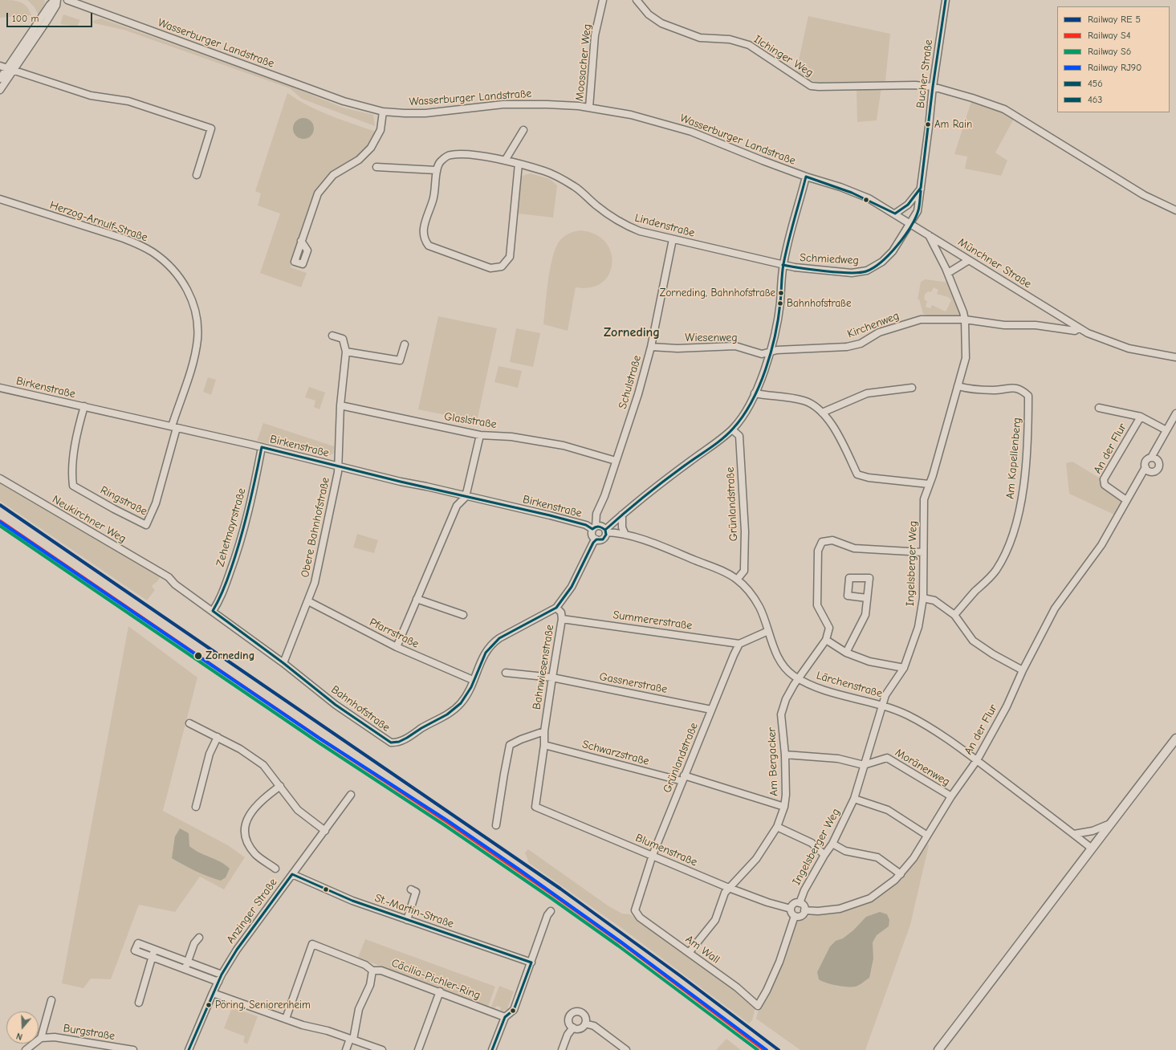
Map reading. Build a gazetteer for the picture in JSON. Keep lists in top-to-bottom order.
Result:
{
  "streets": {
    "street": [
      "Wasserburger Landstraße",
      "Ilchinger Weg",
      "Moosacher Weg",
      "Bucher Straße",
      "Herzog-Arnulf-Straße",
      "Lindenstraße",
      "Schmiedweg",
      "Münchner Straße",
      "Kirchenweg",
      "Wiesenweg",
      "Schulstraße",
      "Birkenstraße",
      "Glaslstraße",
      "An der Flur",
      "Am Kapellenberg",
      "Ringstraße",
      "Grünlandstraße",
      "Neukirchner Weg",
      "Zehetmayrstraße",
      "Obere Bahnhofstraße",
      "Ingelsberger Weg",
      "Summererstraße",
      "Pfarrstraße",
      "Bahnwiesenstraße",
      "Gassnerstraße",
      "Lärchenstraße",
      "Bahnhofstraße",
      "Schwarzstraße",
      "Am Bergacker",
      "Moränenweg",
      "Blumenstraße",
      "Anzinger Straße",
      "St.-Martin-Straße",
      "Am Wall",
      "Cäcilia-Pichler-Ring",
      "Burgstraße"
    ]
  },
  "crossings": [
    ["Wasserburger Landstraße", "Moosacher Weg"],
    ["Wasserburger Landstraße", "Münchner Straße"],
    ["Ilchinger Weg", "Bucher Straße"],
    ["Bucher Straße", "Schmiedweg"],
    ["Bucher Straße", "Münchner Straße"],
    ["Herzog-Arnulf-Straße", "Birkenstraße"],
    ["Herzog-Arnulf-Straße", "Ringstraße"],
    ["Lindenstraße", "Schmiedweg"],
    ["Lindenstraße", "Schulstraße"],
    ["Schmiedweg", "Münchner Straße"],
    ["Münchner Straße", "Kirchenweg"],
    ["Münchner Straße", "Ingelsberger Weg"],
    ["Kirchenweg", "Wiesenweg"],
    ["Kirchenweg", "Ingelsberger Weg"],
    ["Wiesenweg", "Schulstraße"],
    ["Schulstraße", "Birkenstraße"],
    ["Schulstraße", "Glaslstraße"],
    ["Schulstraße", "Lärchenstraße"],
    ["Schulstraße", "Bahnhofstraße"],
    ["Birkenstraße", "Ringstraße"],
    ["Birkenstraße", "Zehetmayrstraße"],
    ["Birkenstraße", "Obere Bahnhofstraße"],
    ["Birkenstraße", "Lärchenstraße"],
    ["Birkenstraße", "Bahnhofstraße"],
    ["Glaslstraße", "Obere Bahnhofstraße"],
    ["An der Flur", "Ingelsberger Weg"],
    ["An der Flur", "Lärchenstraße"],
    ["An der Flur", "Moränenweg"],
    ["An der Flur", "Blumenstraße"],
    ["An der Flur", "Am Wall"],
    ["Am Kapellenberg", "Ingelsberger Weg"],
    ["Grünlandstraße", "Summererstraße"],
    ["Grünlandstraße", "Gassnerstraße"],
    ["Grünlandstraße", "Lärchenstraße"],
    ["Grünlandstraße", "Schwarzstraße"],
    ["Grünlandstraße", "Blumenstraße"],
    ["Grünlandstraße", "Am Wall"],
    ["Neukirchner Weg", "Bahnhofstraße"],
    ["Zehetmayrstraße", "Bahnhofstraße"],
    ["Obere Bahnhofstraße", "Pfarrstraße"],
    ["Obere Bahnhofstraße", "Bahnhofstraße"],
    ["Ingelsberger Weg", "Lärchenstraße"],
    ["Ingelsberger Weg", "Moränenweg"],
    ["Ingelsberger Weg", "Blumenstraße"],
    ["Ingelsberger Weg", "Am Wall"],
    ["Summererstraße", "Bahnwiesenstraße"],
    ["Pfarrstraße", "Bahnhofstraße"],
    ["Bahnwiesenstraße", "Gassnerstraße"],
    ["Bahnwiesenstraße", "Bahnhofstraße"],
    ["Bahnwiesenstraße", "Schwarzstraße"],
    ["Bahnwiesenstraße", "Blumenstraße"],
    ["Lärchenstraße", "Bahnhofstraße"],
    ["Lärchenstraße", "Am Bergacker"],
    ["Schwarzstraße", "Am Bergacker"],
    ["Am Bergacker", "Blumenstraße"],
    ["Am Bergacker", "Am Wall"],
    ["Blumenstraße", "Am Wall"],
    ["Anzinger Straße", "St.-Martin-Straße"]
  ],
  "districts": ["Zorneding"],
  "places": [
    "Am Rain",
    "Zorneding, Bahnhofstraße",
    "Bahnhofstraße",
    "Zorneding",
    "Pöring, Seniorenheim"
  ],
  "lines": [
    "transit line 456",
    "rail line S4",
    "rail line RJ90",
    "rail line S6",
    "transit line 463"
  ],
  "legend": [
    "Railway RE 5",
    "Railway S4",
    "Railway S6",
    "Railway RJ90",
    "456",
    "463"
  ],
  "scale_bar": "100 m",
  "north": "bottom"
}
